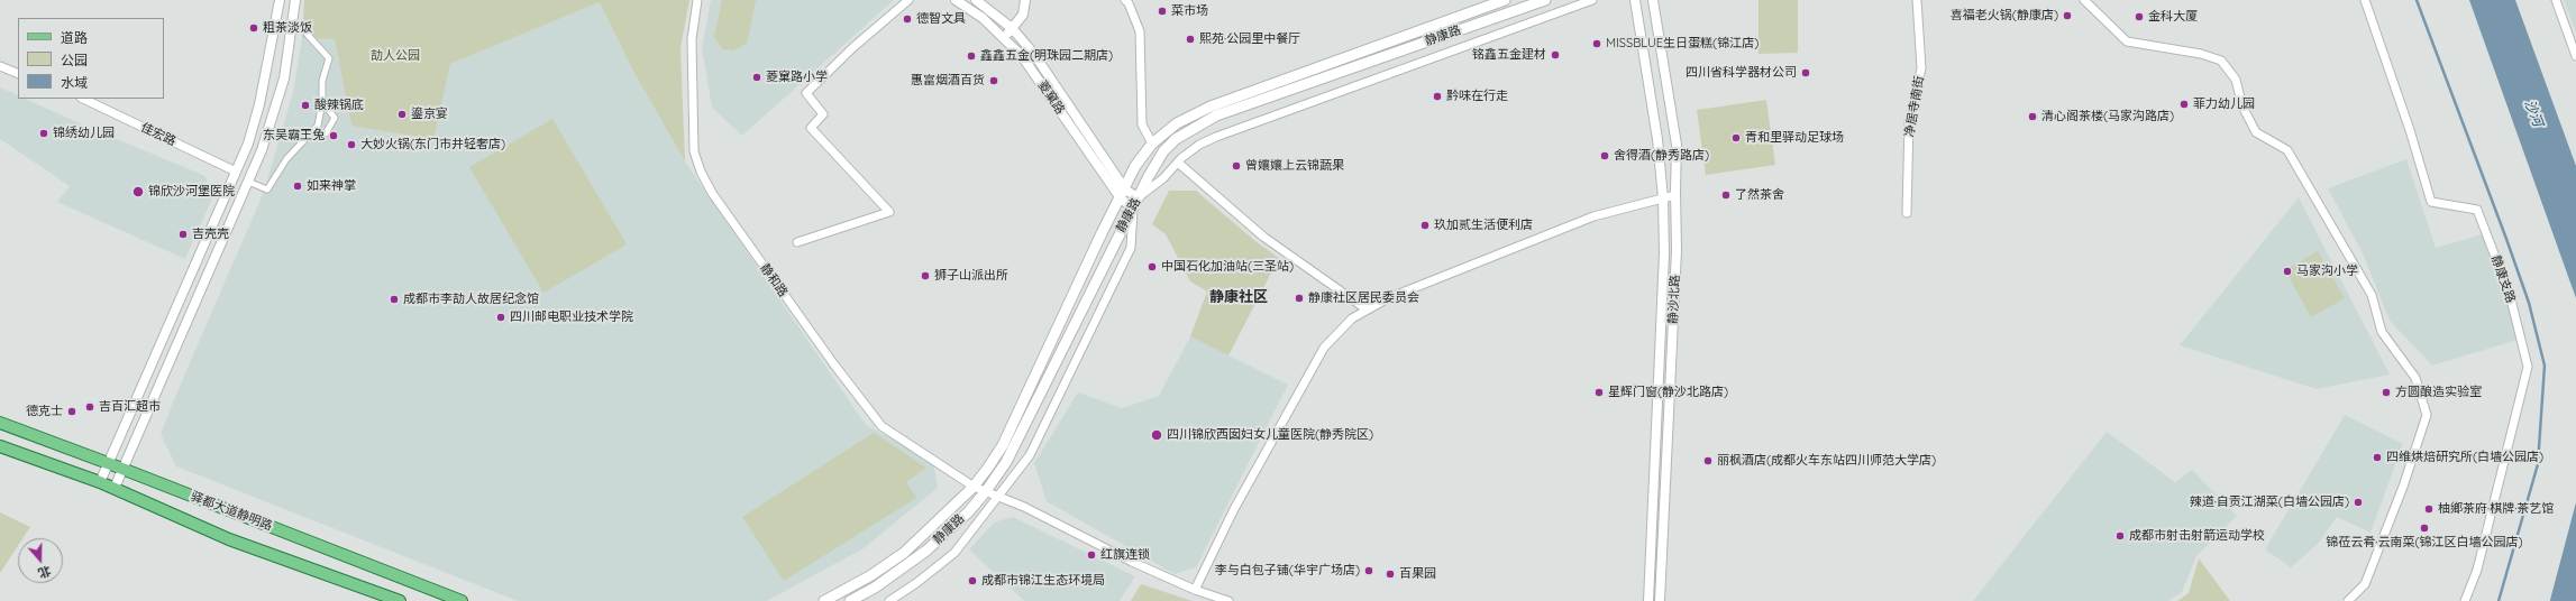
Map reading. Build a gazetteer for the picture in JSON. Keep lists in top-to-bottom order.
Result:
{
  "streets": {
    "main road": ["静康路", "驿都大道静明路"],
    "street": [
      "菱窠路",
      "净居寺南街",
      "佳宏路",
      "静康支路",
      "静和路",
      "静沙北路"
    ]
  },
  "crossings": [
    ["静康路", "菱窠路"],
    ["静康路", "静和路"]
  ],
  "districts": ["静康社区"],
  "water": ["沙河"],
  "parks": ["劼人公园"],
  "places": [
    "菜市场",
    "喜福老火锅(静康店)",
    "金科大厦",
    "德智文具",
    "粗茶淡饭",
    "熙苑·公园里中餐厅",
    "MISSBLUE生日蛋糕(锦江店)",
    "铭鑫五金建材",
    "鑫鑫五金(明珠园二期店)",
    "四川省科学器材公司",
    "菱窠路小学",
    "惠富烟酒百货",
    "黔味在行走",
    "菲力幼儿园",
    "酸辣锅底",
    "鎏京宴",
    "清心阁茶楼(马家沟路店)",
    "锦绣幼儿园",
    "东吴霸王兔",
    "青和里驿动足球场",
    "大妙火锅(东门市井轻奢店)",
    "舍得酒(静秀路店)",
    "曾孃孃上云锦蔬果",
    "如来神掌",
    "锦欣沙河堡医院",
    "了然茶舍",
    "玖加贰生活便利店",
    "吉壳壳",
    "中国石化加油站(三圣站)",
    "马家沟小学",
    "狮子山派出所",
    "静康社区居民委员会",
    "成都市李劼人故居纪念馆",
    "四川邮电职业技术学院",
    "星辉门窗(静沙北路店)",
    "方圆酿造实验室",
    "吉百汇超市",
    "德克士",
    "四川锦欣西囡妇女儿童医院(静秀院区)",
    "四维烘焙研究所(白墙公园店)",
    "丽枫酒店(成都火车东站四川师范大学店)",
    "辣道·自贡江湖菜(白墙公园店)",
    "柚鄉茶府·棋牌·茶艺馆",
    "锦莅云肴·云南菜(锦江区白墙公园店)",
    "成都市射击射箭运动学校",
    "红旗连锁",
    "李与白包子铺(华宇广场店)",
    "百果园",
    "成都市锦江生态环境局"
  ],
  "legend": ["道路", "公园", "水域"],
  "north": "bottom"
}
